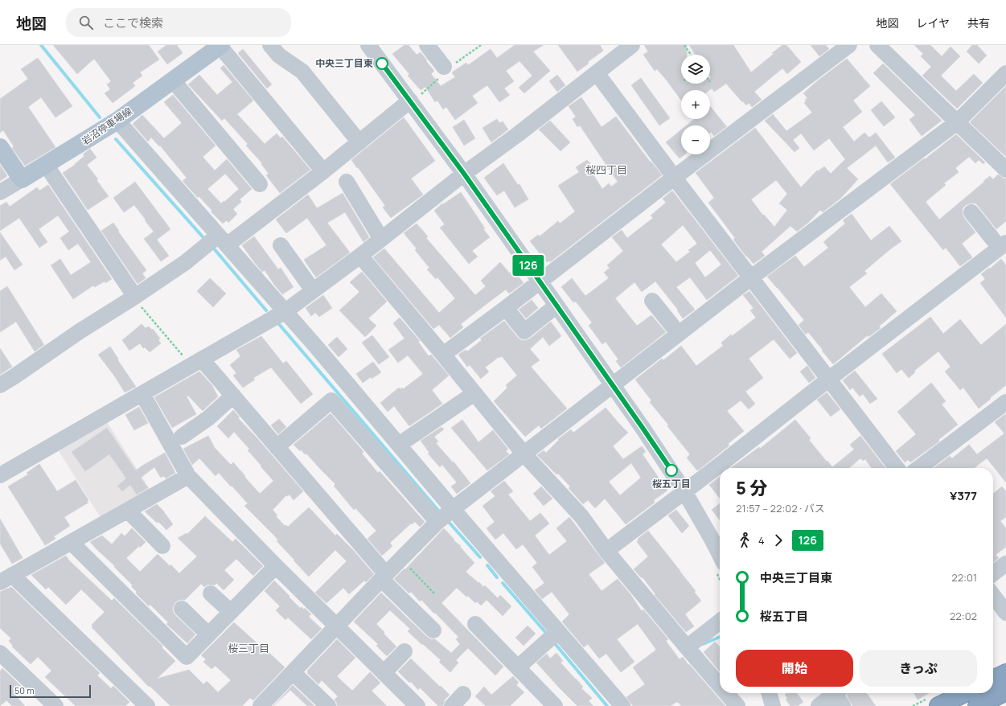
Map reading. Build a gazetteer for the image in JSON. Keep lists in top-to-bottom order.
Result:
{
  "streets": {
    "main road": ["岩沼停車場線"]
  },
  "districts": ["桜四丁目", "桜三丁目"],
  "places": ["中央三丁目東", "桜五丁目"],
  "lines": ["bus line 126"],
  "scale_bar": "50 m",
  "page": {
    "header": "地図",
    "search": "ここで検索",
    "nav": ["地図", "レイヤ", "共有"],
    "on_map": "126",
    "map_buttons": ["+", "−"],
    "heading": ["5 分", "21:57 – 22:02 · バス", "¥377"],
    "legs": ["4", "126"],
    "list": [
      {
        "name": "中央三丁目東",
        "value": "22:01"
      },
      {
        "name": "桜五丁目",
        "value": "22:02"
      }
    ],
    "buttons": ["開始", "きっぷ"],
    "scale": "50 m"
  }
}
